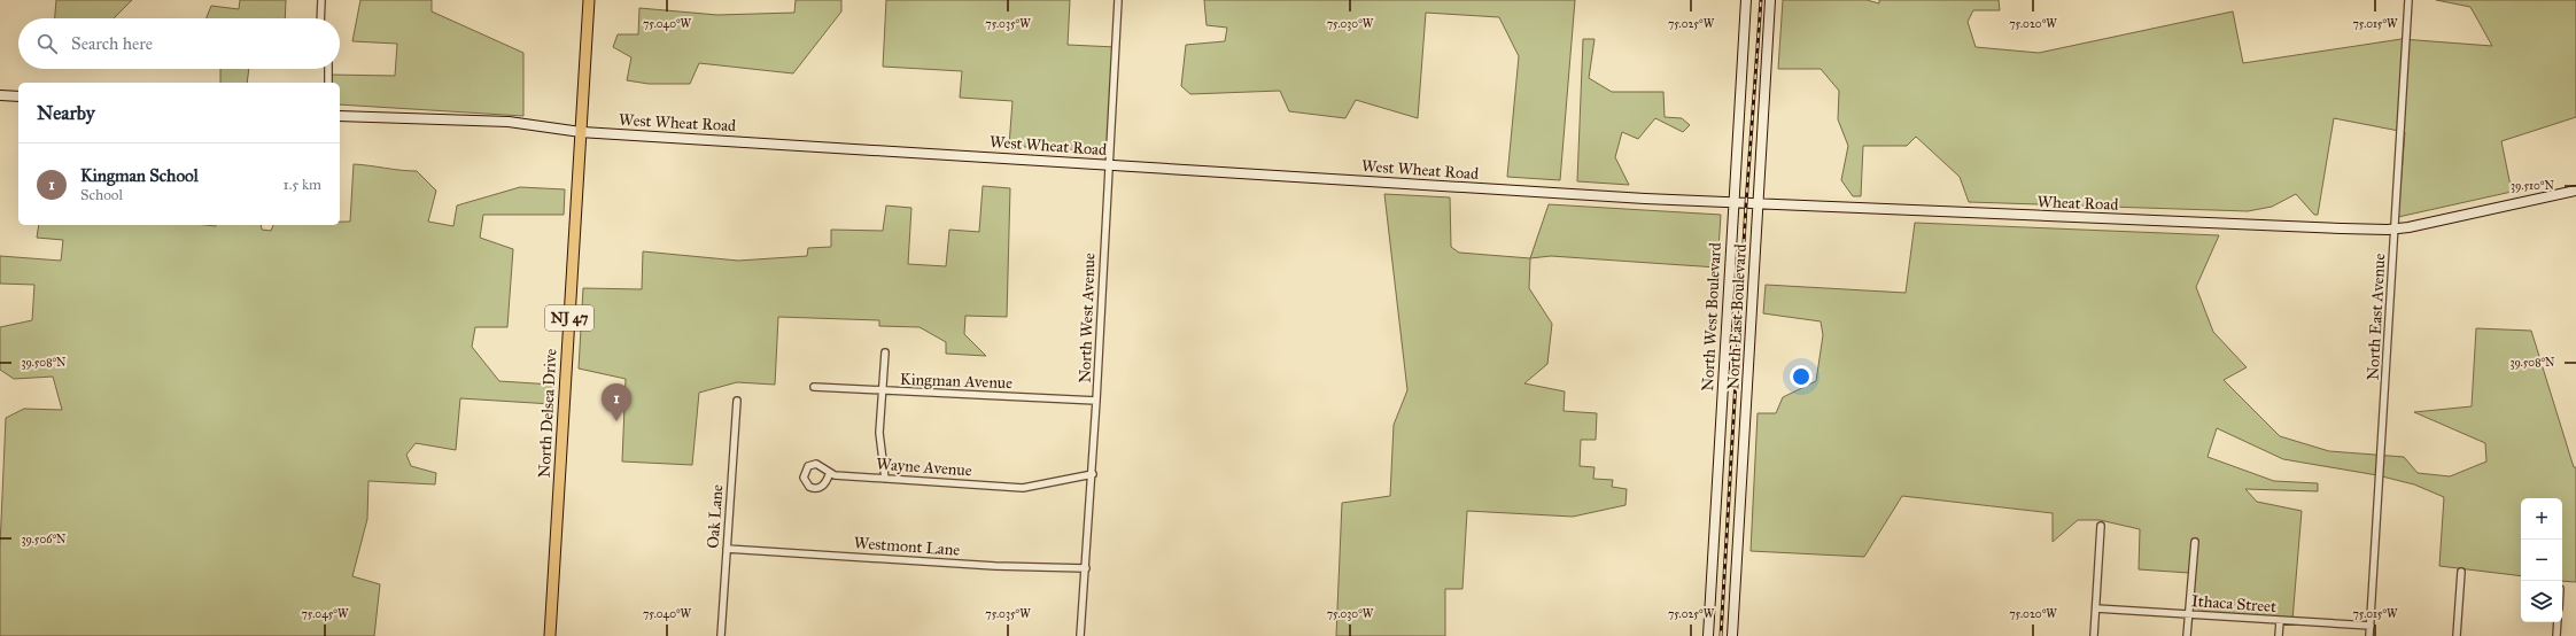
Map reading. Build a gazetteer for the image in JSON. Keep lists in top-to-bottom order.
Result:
{
  "streets": {
    "main road": ["NJ 47", "North Delsea Drive"],
    "street": [
      "West Wheat Road",
      "Wheat Road",
      "North West Boulevard",
      "North East Boulevard",
      "North East Avenue",
      "North West Avenue",
      "Kingman Avenue",
      "Wayne Avenue",
      "Oak Lane",
      "Westmont Lane",
      "Ithaca Street"
    ]
  },
  "crossings": [
    ["West Wheat Road", "Wheat Road"],
    ["West Wheat Road", "North West Boulevard"],
    ["West Wheat Road", "North East Boulevard"],
    ["West Wheat Road", "North West Avenue"],
    ["West Wheat Road", "North Delsea Drive"],
    ["Wheat Road", "North East Boulevard"],
    ["Wheat Road", "North East Avenue"],
    ["North East Avenue", "Ithaca Street"],
    ["North West Avenue", "Kingman Avenue"],
    ["North West Avenue", "Wayne Avenue"],
    ["North West Avenue", "Westmont Lane"],
    ["Oak Lane", "Westmont Lane"]
  ],
  "page": {
    "search": "Search here",
    "heading": "Nearby",
    "list": [
      {
        "mark": "1",
        "name": "Kingman School",
        "note": "School",
        "value": "1.5 km"
      }
    ],
    "pins": "1",
    "map_buttons": ["+", "−"]
  },
  "coordinates": [
    "75.040°W",
    "75.035°W",
    "75.030°W",
    "75.025°W",
    "75.020°W",
    "75.015°W",
    "39.510°N",
    "39.508°N",
    "39.506°N",
    "75.045°W"
  ]
}
